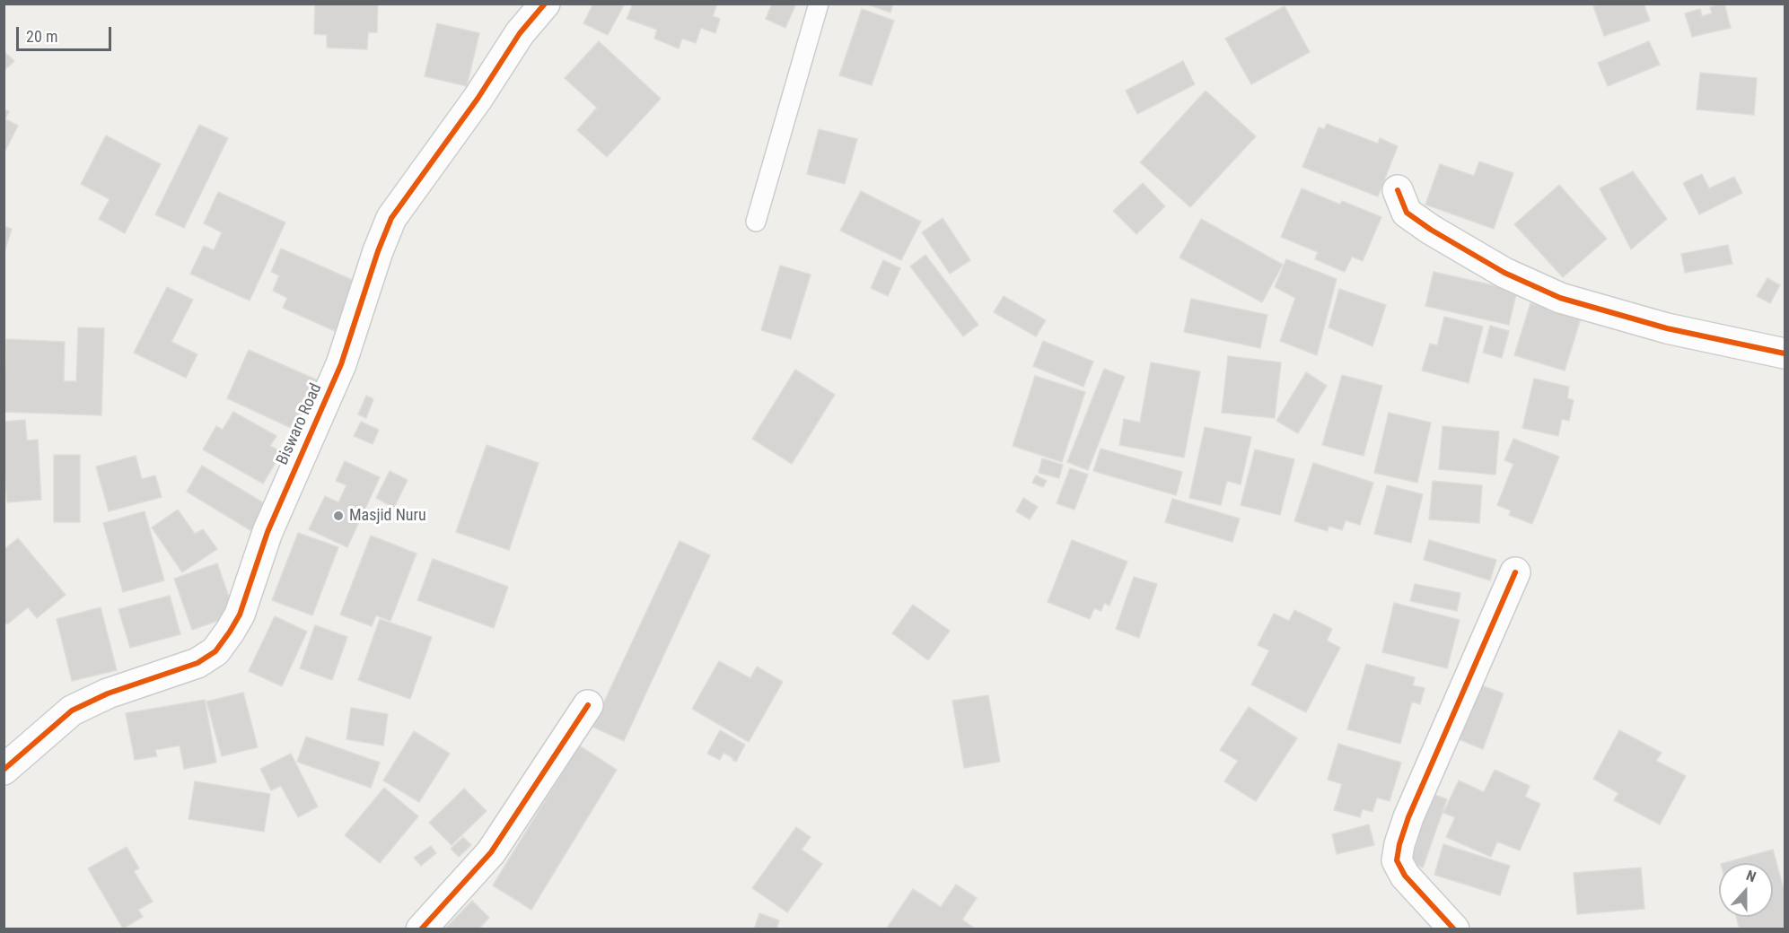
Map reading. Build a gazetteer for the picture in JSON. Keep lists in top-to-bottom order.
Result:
{
  "streets": {
    "street": ["Biswaro Road"]
  },
  "places": ["Masjid Nuru"],
  "scale_bar": "20 m",
  "north": "top"
}
